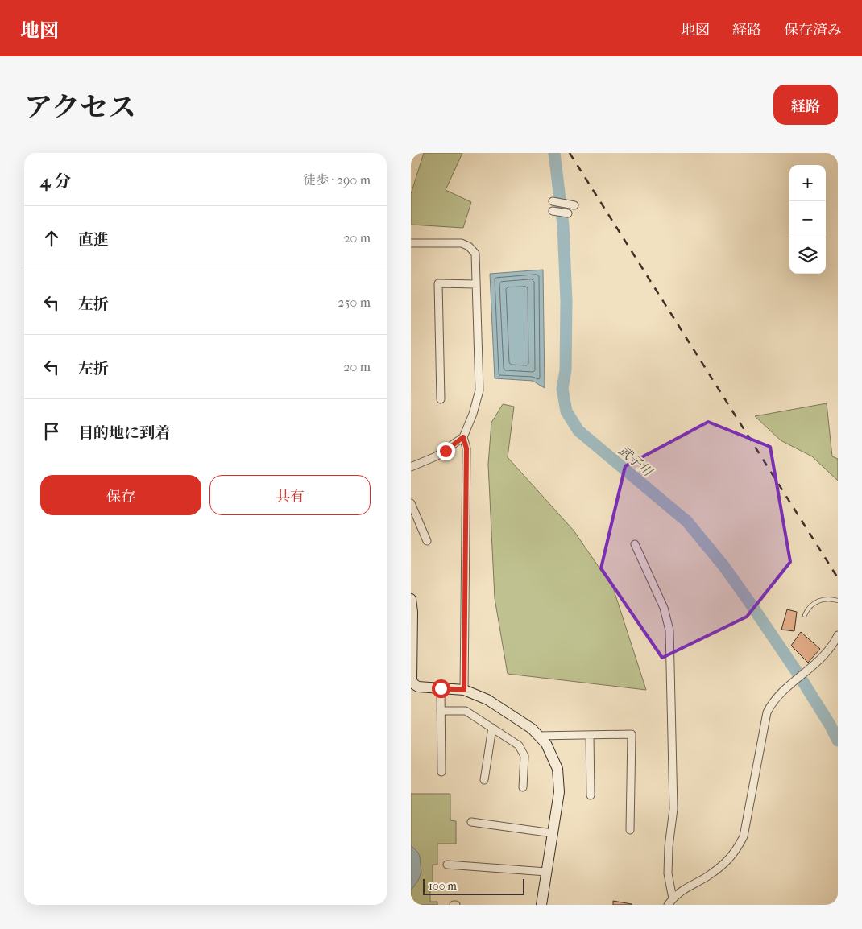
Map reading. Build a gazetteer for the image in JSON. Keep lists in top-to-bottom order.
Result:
{
  "water": ["武子川"],
  "scale_bar": "100 m",
  "page": {
    "header": "地図",
    "nav": ["地図", "経路", "保存済み"],
    "title": "アクセス",
    "buttons": [
      "経路",
      ["保存", "共有"]
    ],
    "heading": ["4 分", "徒歩 · 290 m"],
    "map_buttons": ["+", "−"],
    "list": [
      ["直進", "20 m"],
      ["左折", "250 m"],
      ["左折", "20 m"],
      "目的地に到着"
    ],
    "scale": "100 m"
  }
}
